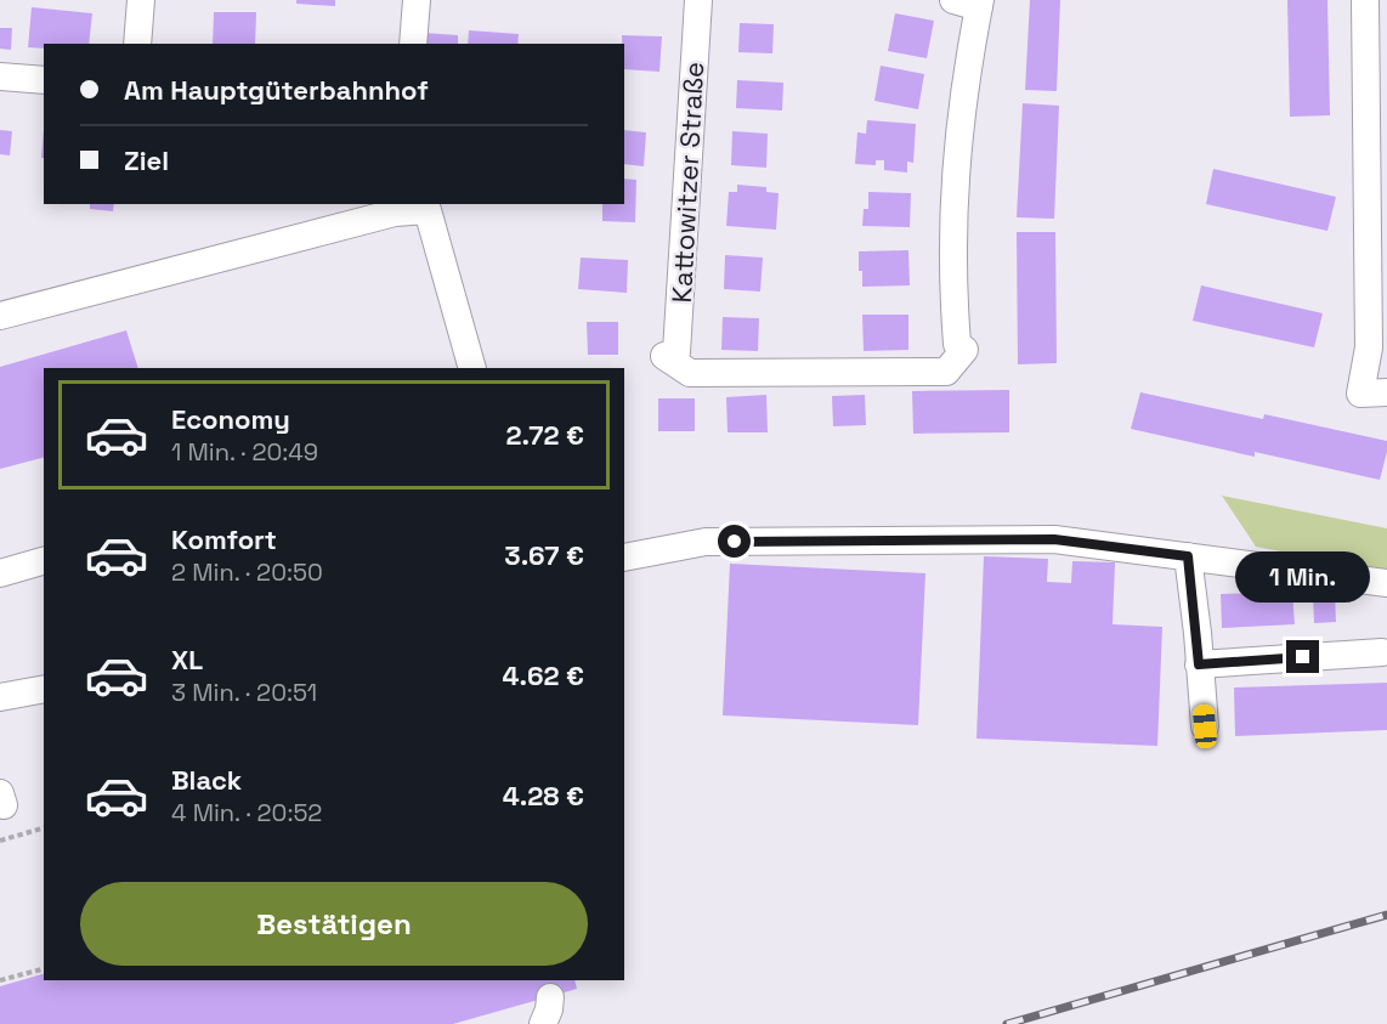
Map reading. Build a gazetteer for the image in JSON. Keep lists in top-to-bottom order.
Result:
{
  "streets": {
    "street": ["Kattowitzer Straße"]
  },
  "page": {
    "banner": ["Am Hauptgüterbahnhof", "Ziel"],
    "list": [
      {
        "name": "Economy",
        "note": "1 Min. · 20:49",
        "value": "2.72 €"
      },
      {
        "name": "Komfort",
        "note": "2 Min. · 20:50",
        "value": "3.67 €"
      },
      {
        "name": "XL",
        "note": "3 Min. · 20:51",
        "value": "4.62 €"
      },
      {
        "name": "Black",
        "note": "4 Min. · 20:52",
        "value": "4.28 €"
      }
    ],
    "bubble": "1 Min.",
    "buttons": "Bestätigen"
  }
}
